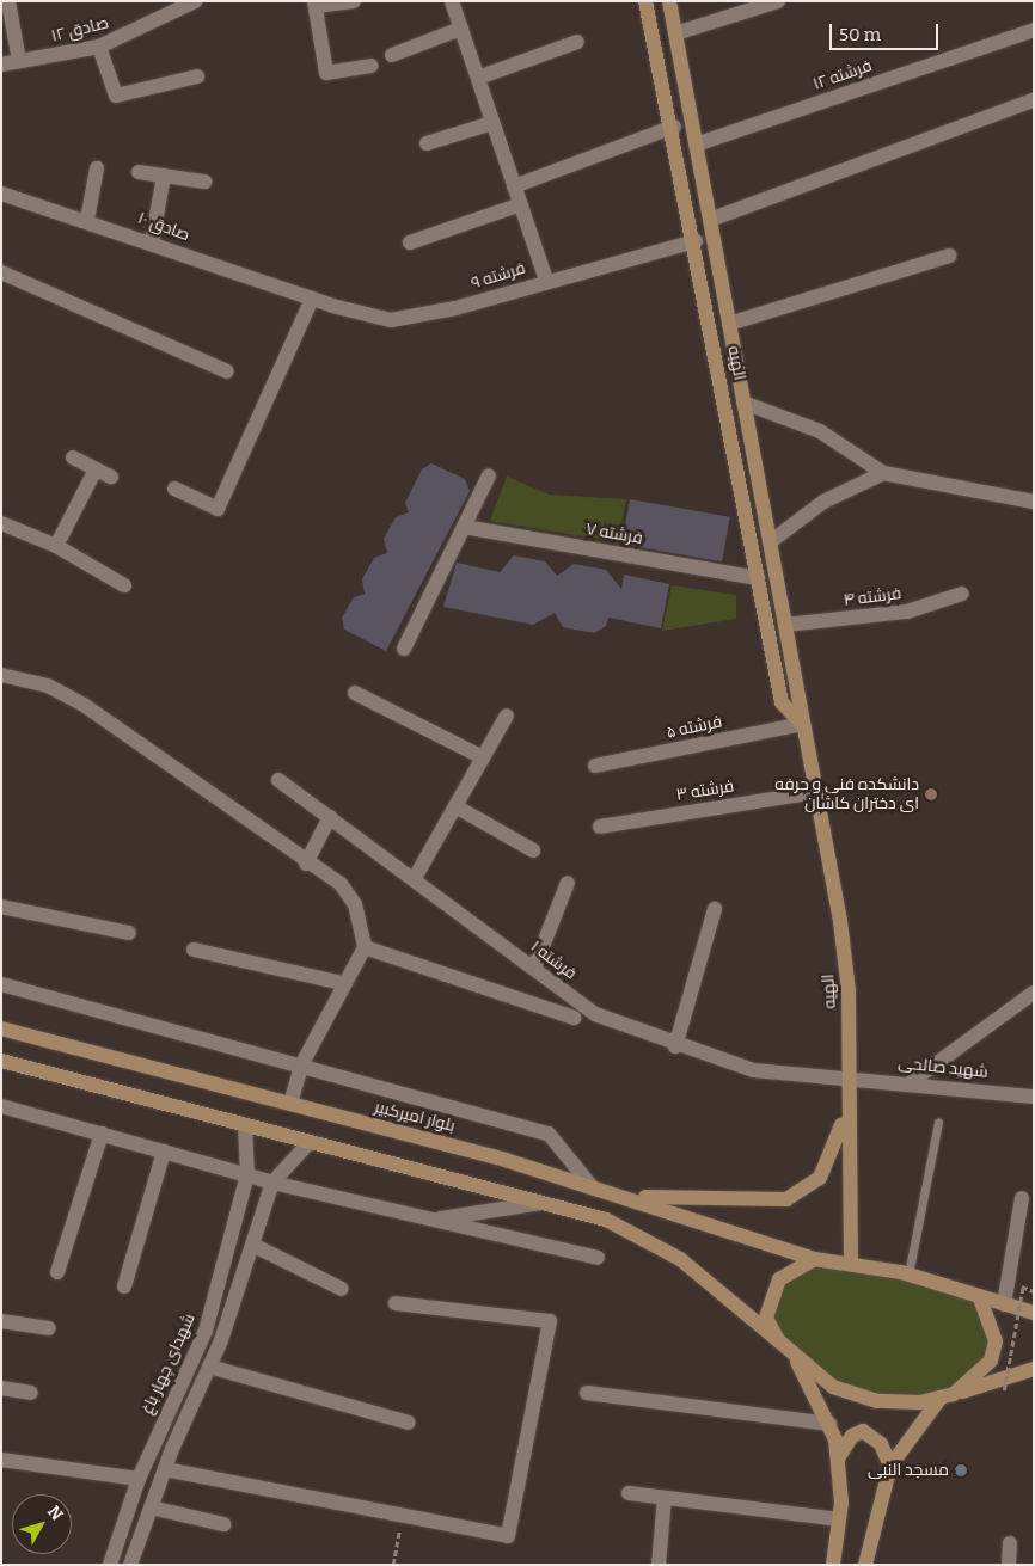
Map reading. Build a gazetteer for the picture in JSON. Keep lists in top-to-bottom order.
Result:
{
  "streets": {
    "main road": ["الهیه", "بلوار امیرکبیر"],
    "street": [
      "صادق ۱۲",
      "فرشته ۱۲",
      "صادق ۱۰",
      "فرشته ۹",
      "فرشته ۷",
      "فرشته ۴",
      "فرشته ۵",
      "فرشته ۳",
      "فرشته ۱",
      "شهید صالحی",
      "شهدای چهار باغ"
    ]
  },
  "crossings": [
    ["فرشته ۱۲", "الهیه"],
    ["صادق ۱۰", "فرشته ۹"],
    ["فرشته ۹", "الهیه"],
    ["الهیه", "فرشته ۷"],
    ["الهیه", "فرشته ۴"],
    ["الهیه", "فرشته ۵"],
    ["الهیه", "فرشته ۳"],
    ["الهیه", "فرشته ۱"],
    ["الهیه", "شهید صالحی"],
    ["الهیه", "بلوار امیرکبیر"],
    ["فرشته ۱", "شهید صالحی"]
  ],
  "places": ["دانشکده فنی و حرفه ای دختران کاشان", "مسجد النبی"],
  "scale_bar": "50 m",
  "north": "top right"
}
